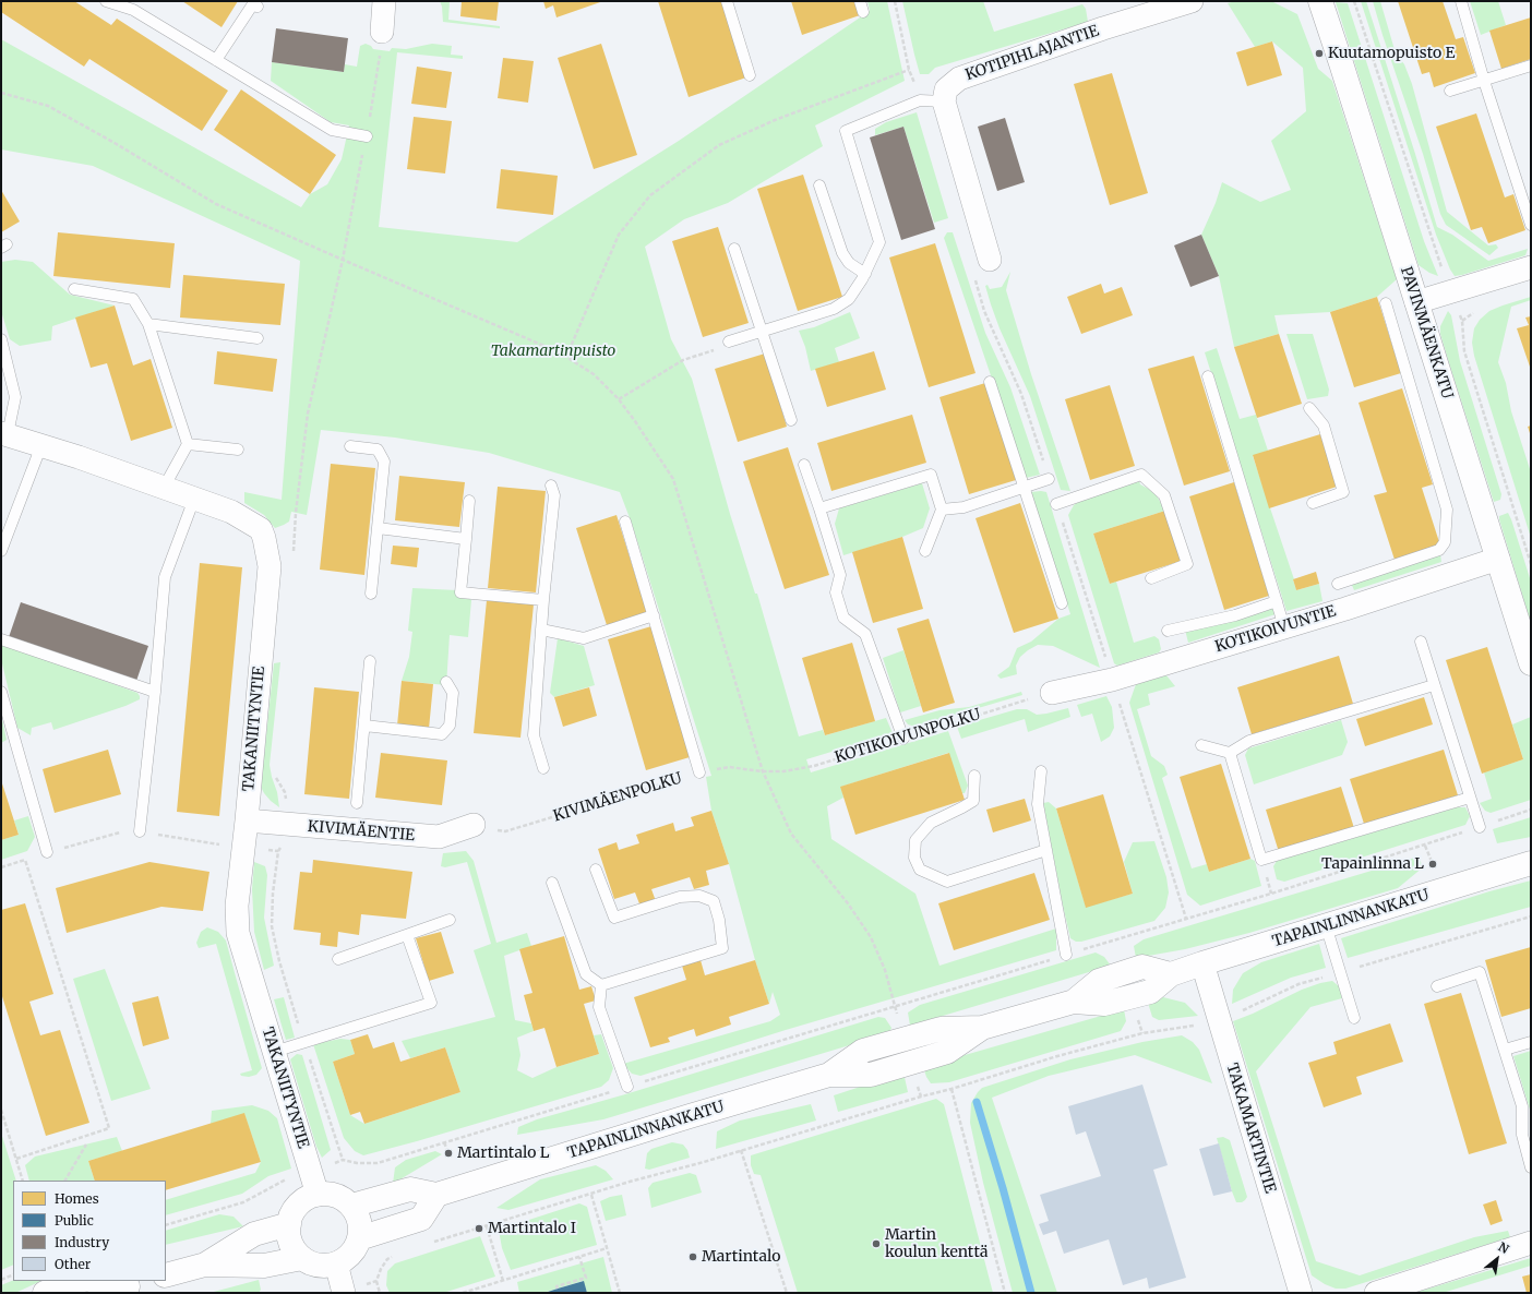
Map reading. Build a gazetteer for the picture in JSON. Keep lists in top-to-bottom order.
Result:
{
  "streets": {
    "street": [
      "KOTIPIHLAJANTIE",
      "PAVINMÄENKATU",
      "KOTIKOIVUNTIE",
      "TAKANIITYNTIE",
      "KIVIMÄENTIE",
      "TAPAINLINNANKATU",
      "TAKAMARTINTIE"
    ],
    "path": ["KOTIKOIVUNPOLKU", "KIVIMÄENPOLKU"]
  },
  "crossings": [
    ["PAVINMÄENKATU", "KOTIKOIVUNTIE"],
    ["KOTIKOIVUNTIE", "KOTIKOIVUNPOLKU"],
    ["TAKANIITYNTIE", "KIVIMÄENTIE"],
    ["TAKANIITYNTIE", "TAPAINLINNANKATU"],
    ["KOTIKOIVUNPOLKU", "KIVIMÄENPOLKU"],
    ["KIVIMÄENPOLKU", "KIVIMÄENTIE"],
    ["TAPAINLINNANKATU", "TAKAMARTINTIE"]
  ],
  "parks": ["Takamartinpuisto"],
  "places": [
    "Kuutamopuisto E",
    "Tapainlinna L",
    "Martintalo L",
    "Martintalo I",
    "Martin koulun kenttä",
    "Martintalo"
  ],
  "legend": [
    "Homes",
    "Public",
    "Industry",
    "Other"
  ],
  "north": "top right"
}
